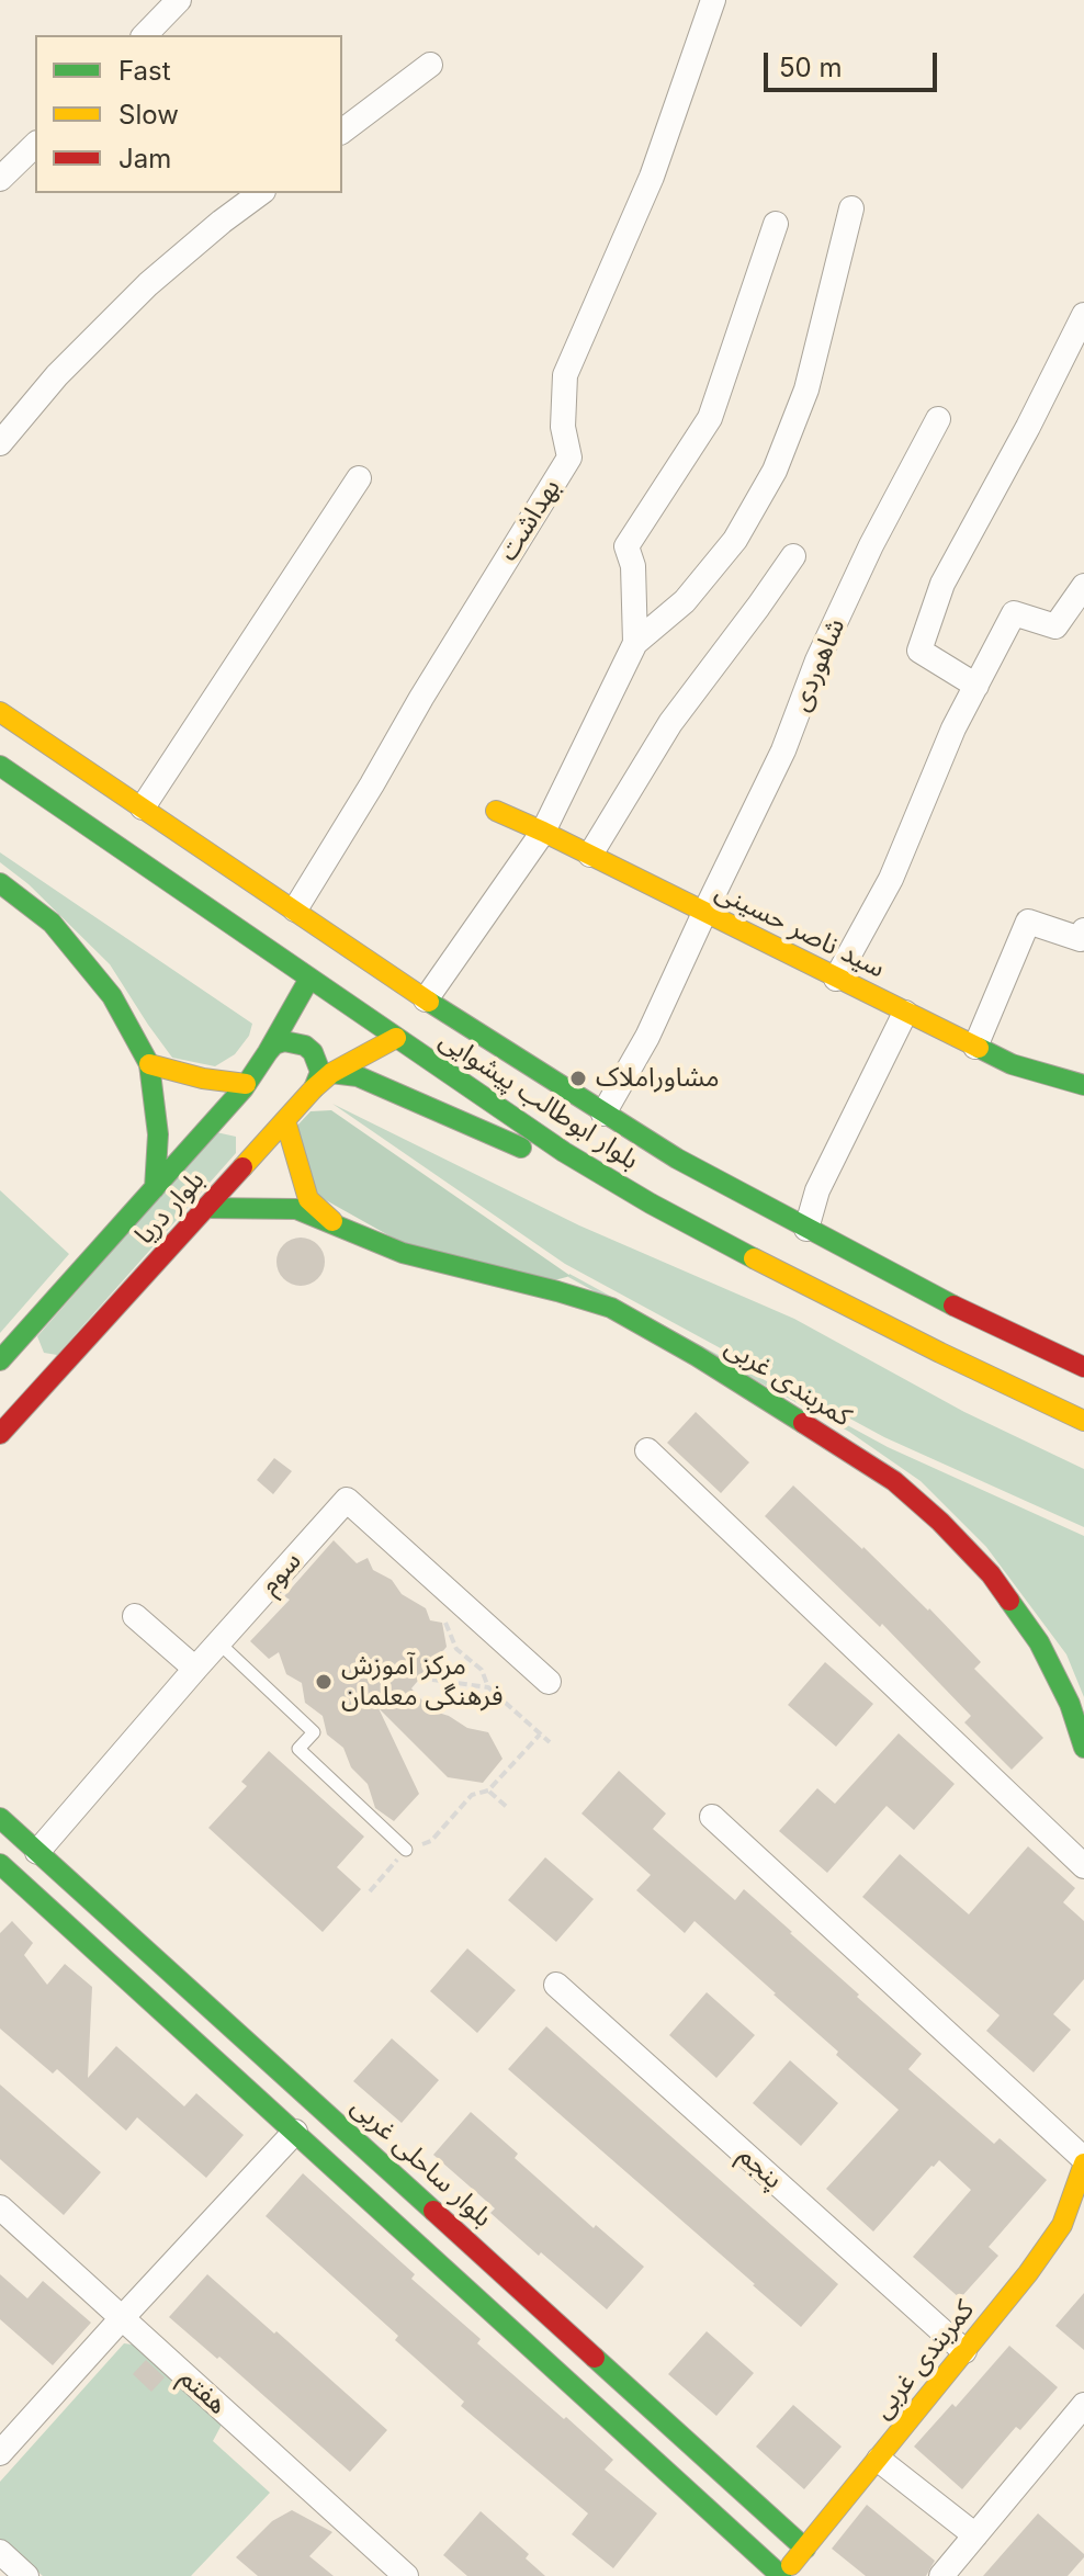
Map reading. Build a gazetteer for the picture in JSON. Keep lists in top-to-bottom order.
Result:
{
  "streets": {
    "main road": [
      "سید ناصر حسینی",
      "بلوار ابوطالب پیشوایی",
      "بلوار دریا",
      "کمربندی غربی",
      "بلوار ساحلی غربی"
    ],
    "street": [
      "بهداشت",
      "شاهوردی",
      "سوم",
      "پنجم",
      "هفتم"
    ]
  },
  "crossings": [
    ["بهداشت", "بلوار ابوطالب پیشوایی"],
    ["شاهوردی", "سید ناصر حسینی"],
    ["شاهوردی", "بلوار ابوطالب پیشوایی"],
    ["بلوار ابوطالب پیشوایی", "بلوار دریا"],
    ["بلوار دریا", "کمربندی غربی"],
    ["کمربندی غربی", "بلوار ساحلی غربی"],
    ["کمربندی غربی", "پنجم"],
    ["سوم", "بلوار ساحلی غربی"]
  ],
  "places": ["مشاوراملاک", "مرکز آموزش فرهنگی معلمان"],
  "legend": ["Fast", "Slow", "Jam"],
  "scale_bar": "50 m"
}
